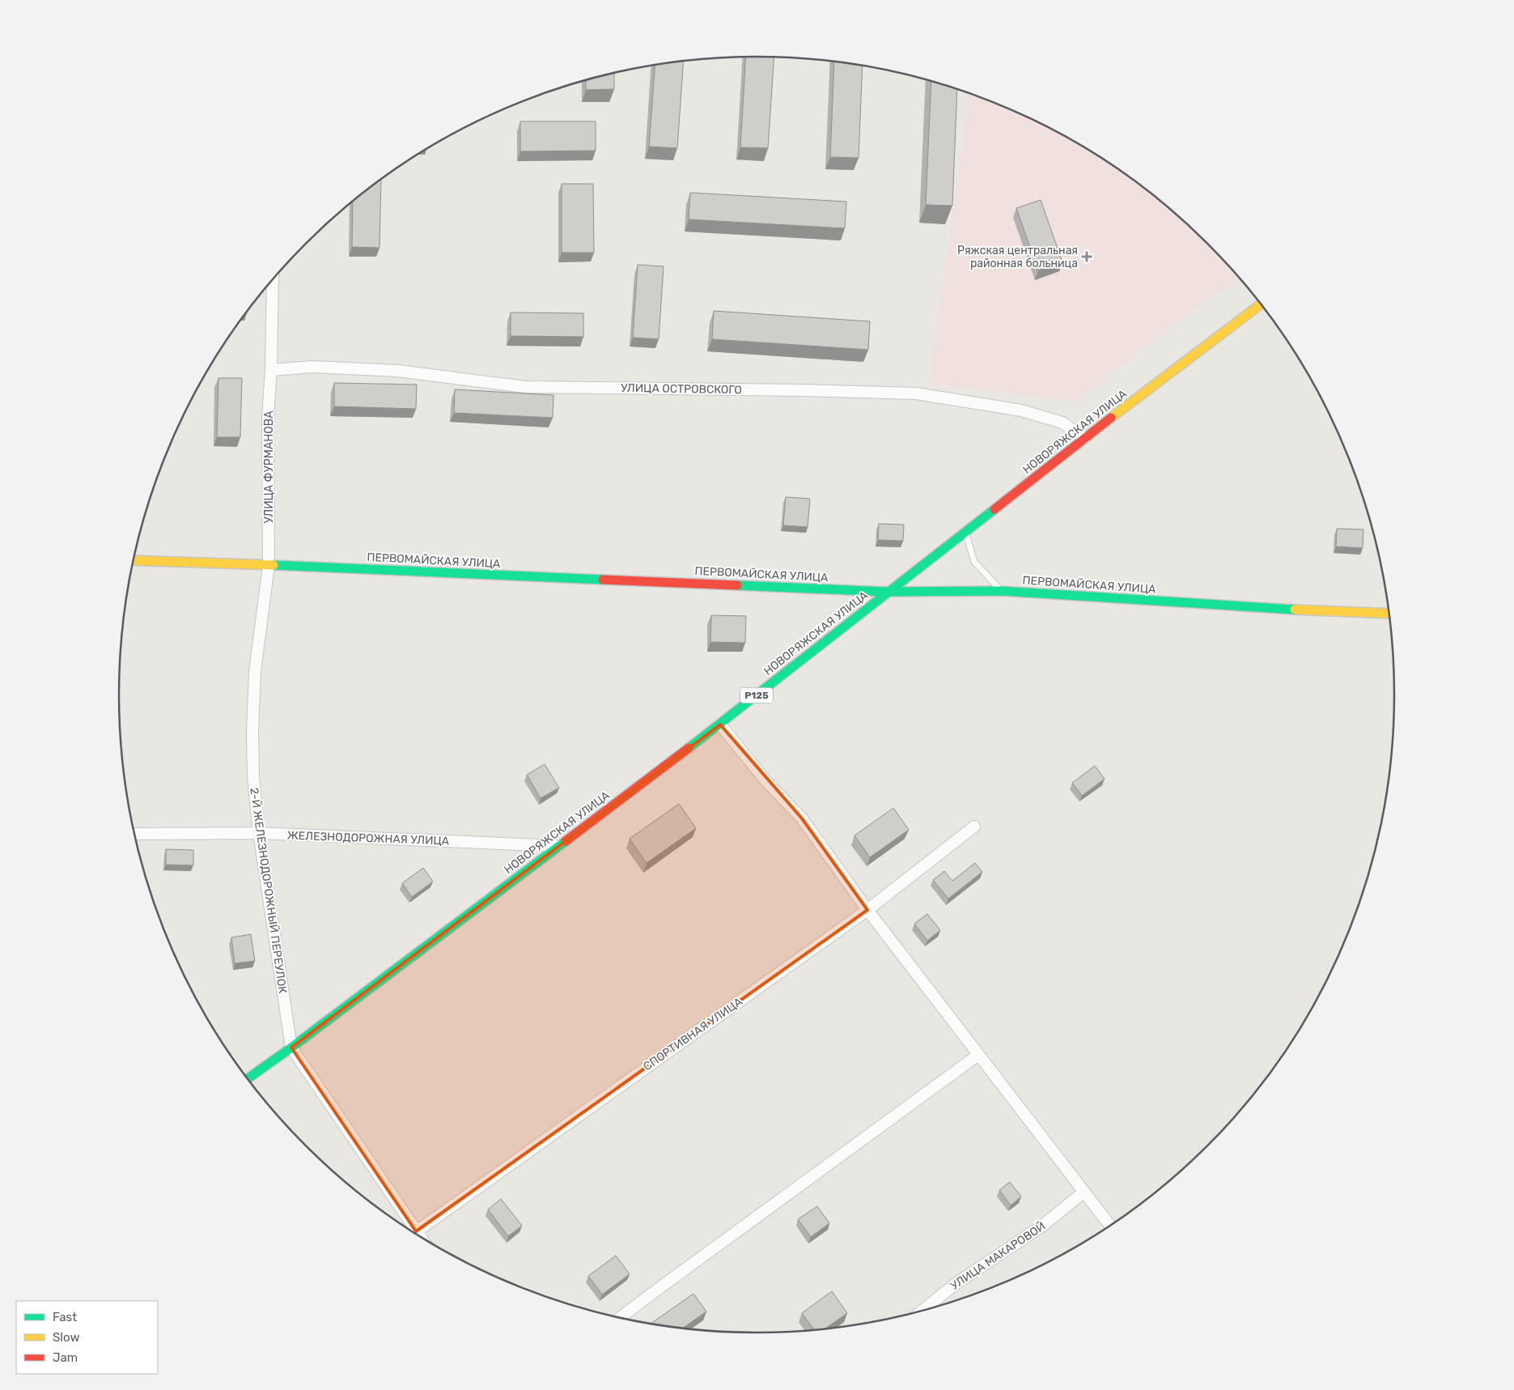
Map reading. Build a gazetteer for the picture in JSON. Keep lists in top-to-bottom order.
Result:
{
  "streets": {
    "main road": ["НОВОРЯЖСКАЯ УЛИЦА", "ПЕРВОМАЙСКАЯ УЛИЦА", "Р125"],
    "street": [
      "УЛИЦА ОСТРОВСКОГО",
      "УЛИЦА ФУРМАНОВА",
      "ЖЕЛЕЗНОДОРОЖНАЯ УЛИЦА",
      "2-Й ЖЕЛЕЗНОДОРОЖНЫЙ ПЕРЕУЛОК",
      "СПОРТИВНАЯ УЛИЦА",
      "УЛИЦА МАКАРОВОЙ"
    ]
  },
  "crossings": [
    ["УЛИЦА ОСТРОВСКОГО", "НОВОРЯЖСКАЯ УЛИЦА"],
    ["УЛИЦА ОСТРОВСКОГО", "УЛИЦА ФУРМАНОВА"],
    ["НОВОРЯЖСКАЯ УЛИЦА", "ПЕРВОМАЙСКАЯ УЛИЦА"],
    ["НОВОРЯЖСКАЯ УЛИЦА", "ЖЕЛЕЗНОДОРОЖНАЯ УЛИЦА"],
    ["НОВОРЯЖСКАЯ УЛИЦА", "2-Й ЖЕЛЕЗНОДОРОЖНЫЙ ПЕРЕУЛОК"],
    ["УЛИЦА ФУРМАНОВА", "ПЕРВОМАЙСКАЯ УЛИЦА"],
    ["УЛИЦА ФУРМАНОВА", "2-Й ЖЕЛЕЗНОДОРОЖНЫЙ ПЕРЕУЛОК"],
    ["ПЕРВОМАЙСКАЯ УЛИЦА", "2-Й ЖЕЛЕЗНОДОРОЖНЫЙ ПЕРЕУЛОК"],
    ["ЖЕЛЕЗНОДОРОЖНАЯ УЛИЦА", "2-Й ЖЕЛЕЗНОДОРОЖНЫЙ ПЕРЕУЛОК"]
  ],
  "places": {
    "health": ["Ряжская центральная районная больница"]
  },
  "legend": ["Fast", "Slow", "Jam"]
}
